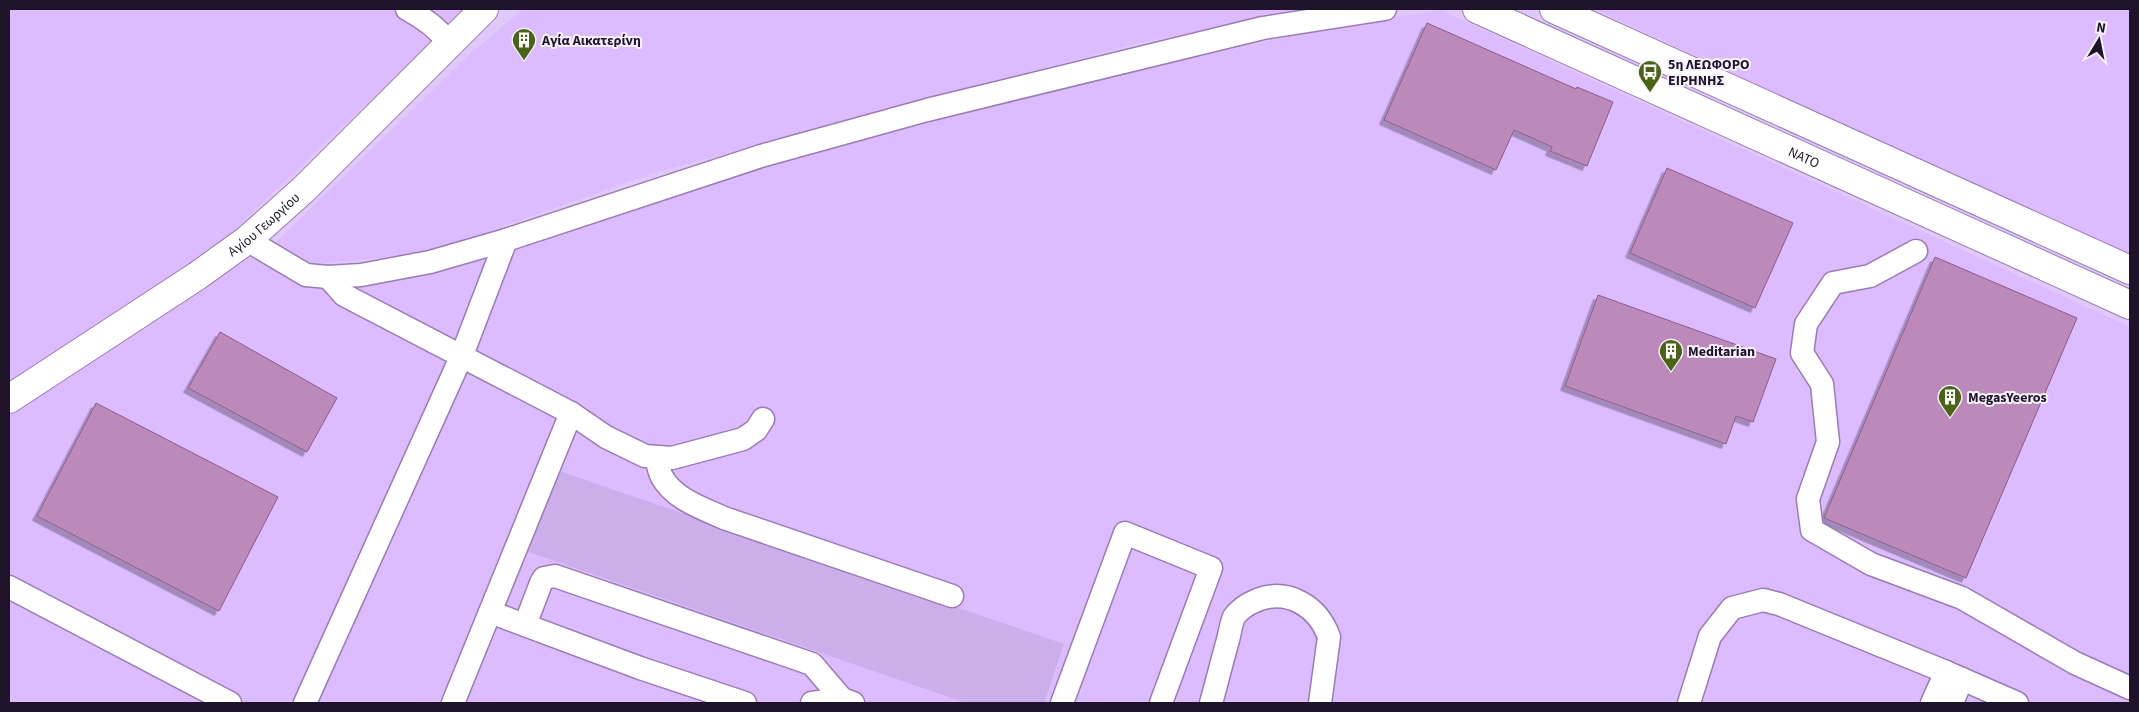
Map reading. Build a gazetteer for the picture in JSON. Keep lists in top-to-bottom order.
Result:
{
  "streets": {
    "main road": ["ΝΑΤΟ", "Αγίου Γεωργίου"]
  },
  "places": {
    "building": ["Αγία Αικατερίνη", "Meditarian", "MegasYeeros"],
    "bus stop": ["5η ΛΕΩΦΟΡΟ ΕΙΡΗΝΗΣ"]
  },
  "north": "top"
}
